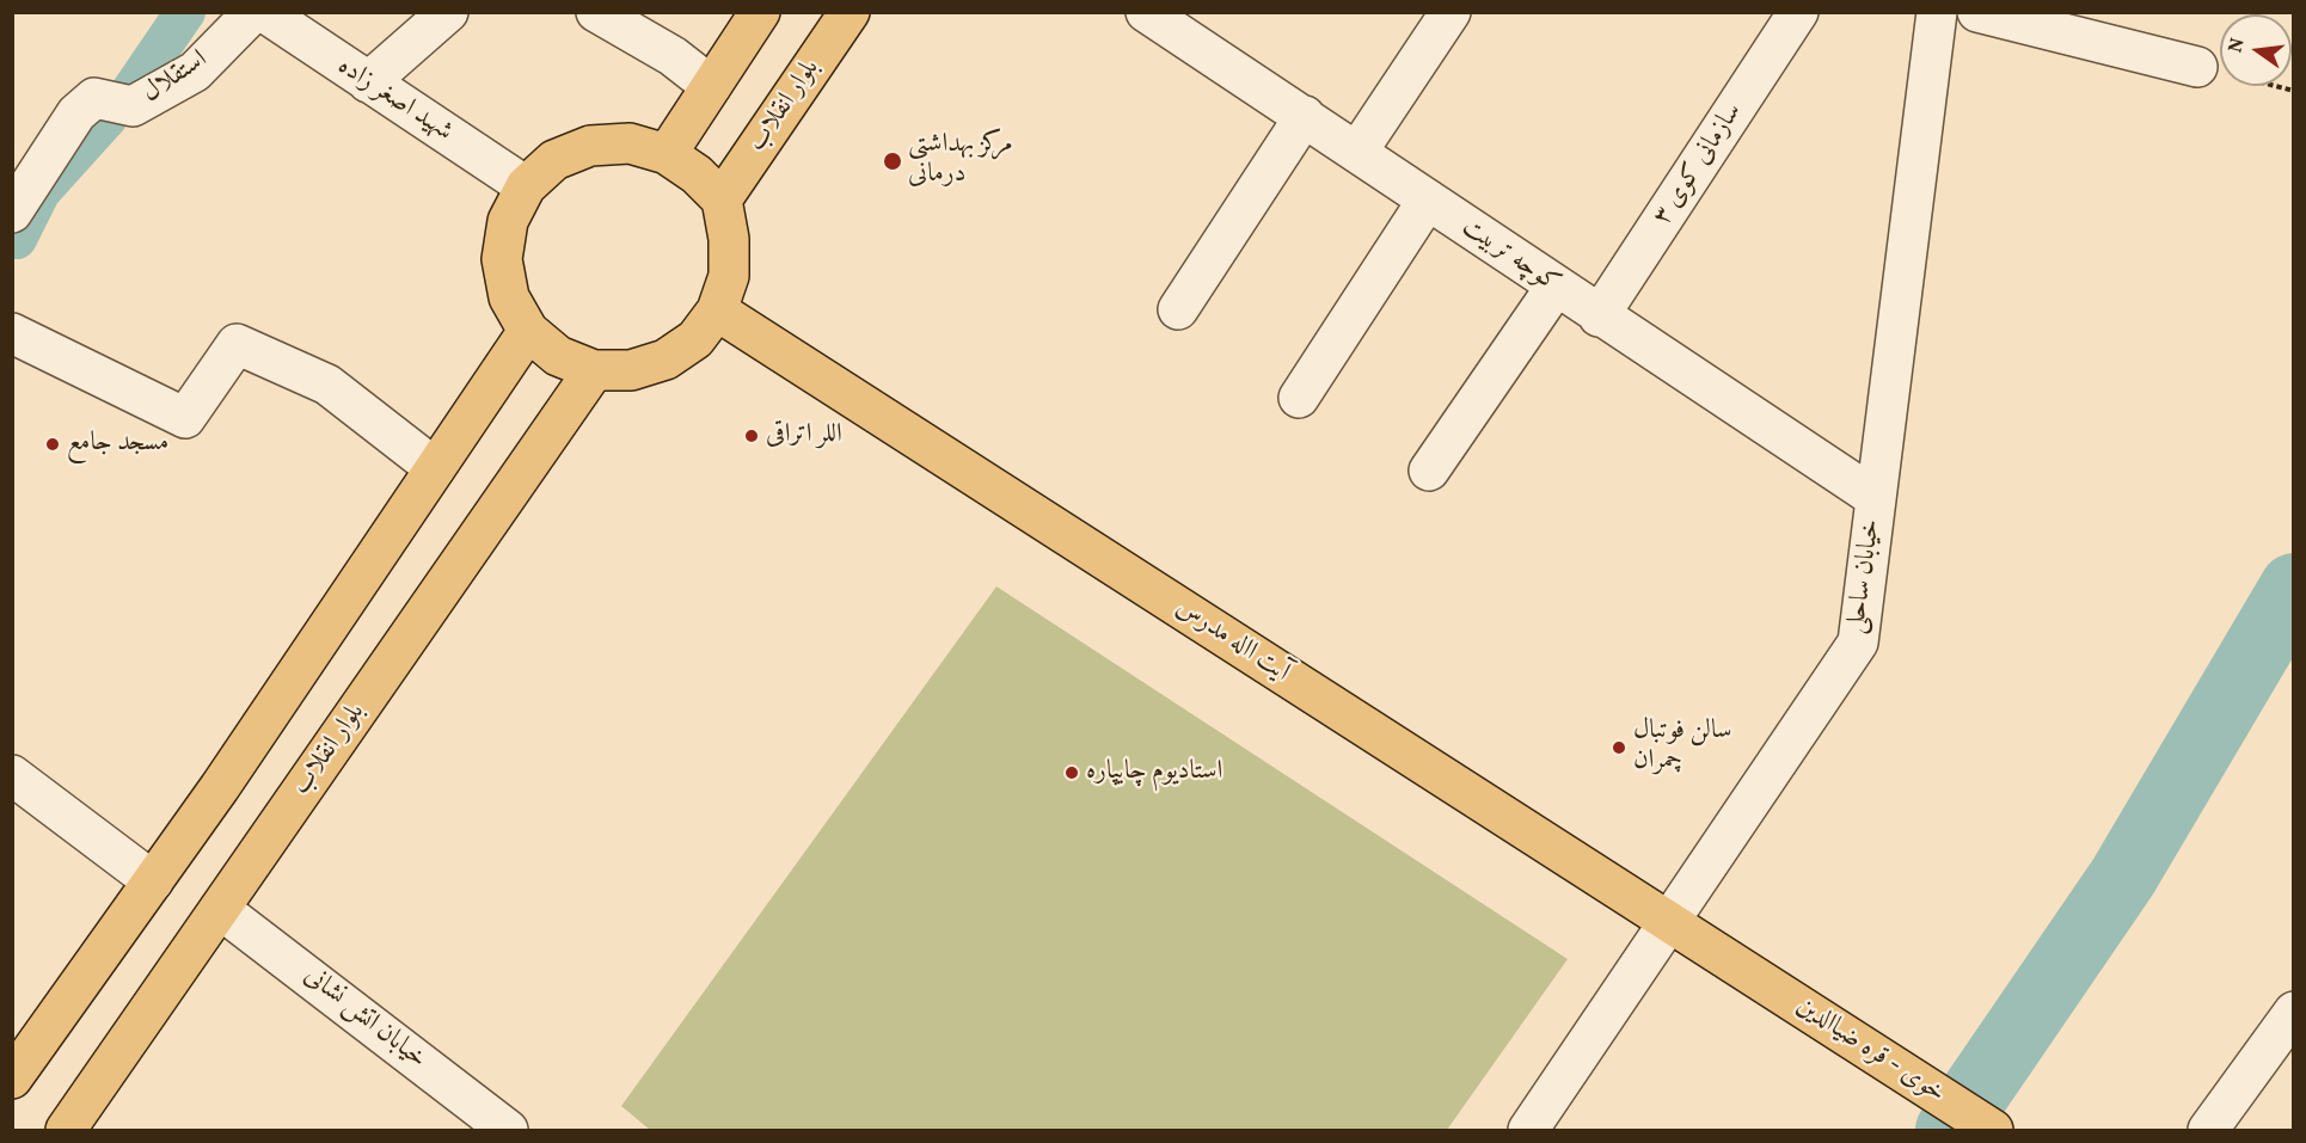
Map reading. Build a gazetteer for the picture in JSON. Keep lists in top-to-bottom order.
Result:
{
  "streets": {
    "main road": ["بلوار انقلاب", "آیت االه مدرس", "خوی - قره ضیاالدین"],
    "street": [
      "استقلال",
      "شهید اصغر زاده",
      "سازمانی کوی ۳",
      "کوچه تربیت",
      "خیابان ساحلی",
      "خیابان اتش نشانی"
    ]
  },
  "crossings": [
    ["شهید اصغر زاده", "بلوار انقلاب"],
    ["شهید اصغر زاده", "آیت االه مدرس"],
    ["بلوار انقلاب", "آیت االه مدرس"],
    ["بلوار انقلاب", "خیابان اتش نشانی"],
    ["سازمانی کوی ۳", "کوچه تربیت"],
    ["کوچه تربیت", "خیابان ساحلی"],
    ["خیابان ساحلی", "آیت االه مدرس"],
    ["آیت االه مدرس", "خوی - قره ضیاالدین"]
  ],
  "places": [
    "مرکز بهداشتی درمانی",
    "اللر اتراقی",
    "مسجد جامع",
    "سالن فوتبال چمران",
    "استادیوم چایپاره"
  ],
  "north": "left"
}
